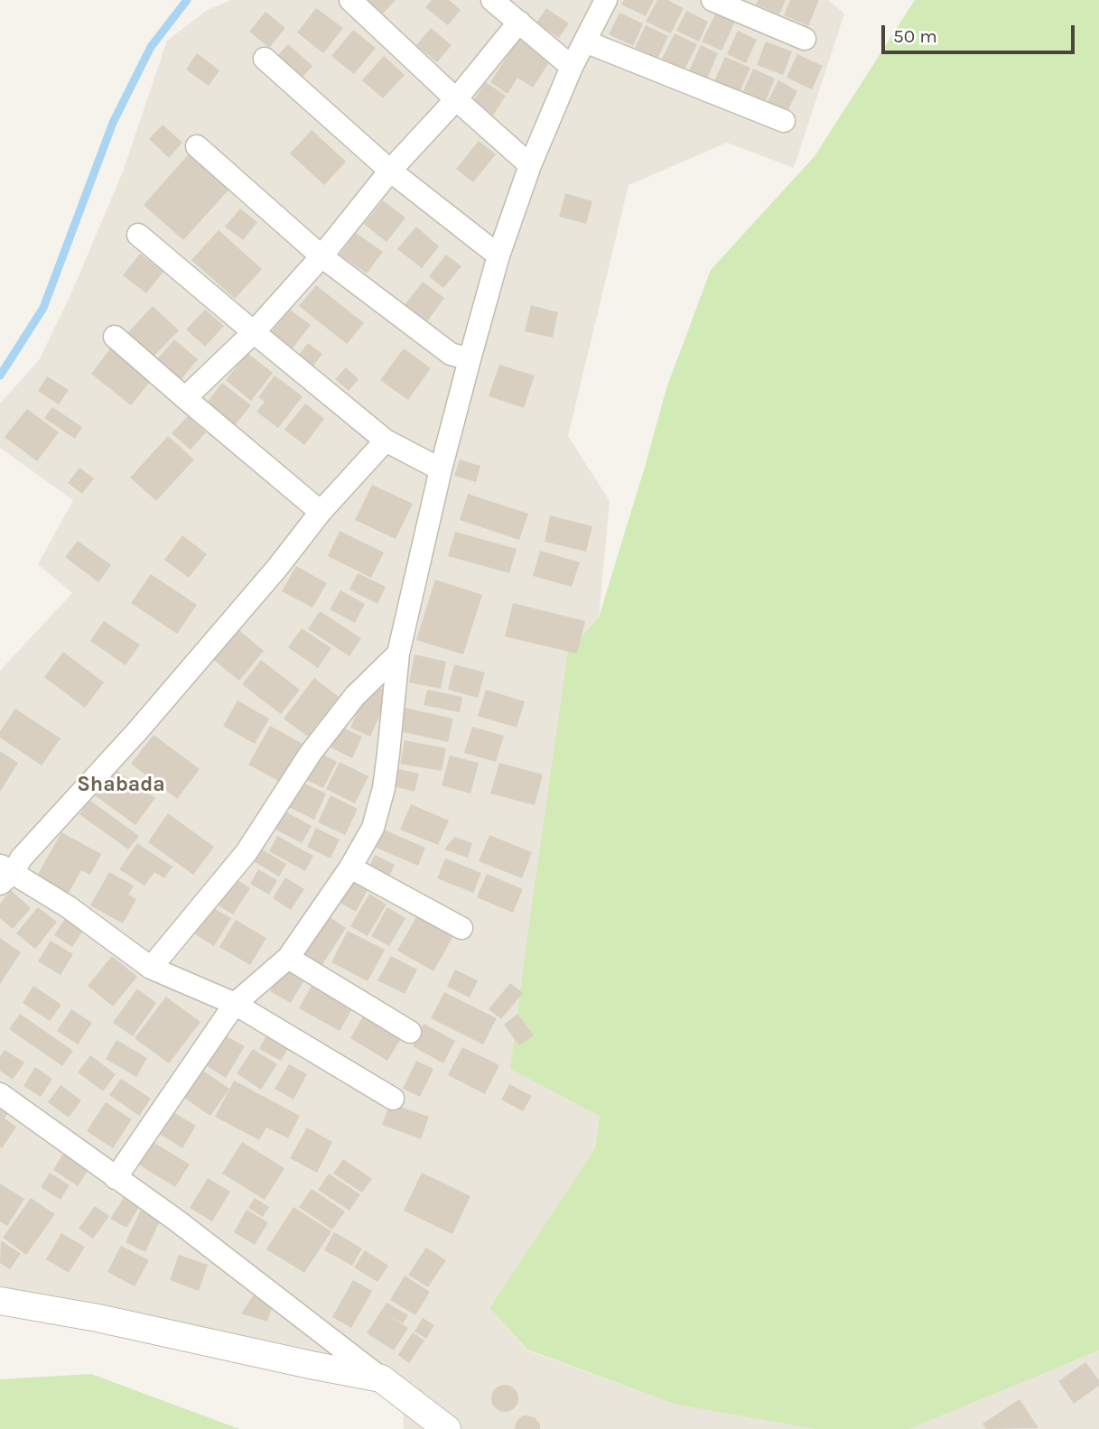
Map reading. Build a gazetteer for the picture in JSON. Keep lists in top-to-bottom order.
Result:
{
  "districts": ["Shabada"],
  "scale_bar": "50 m"
}
